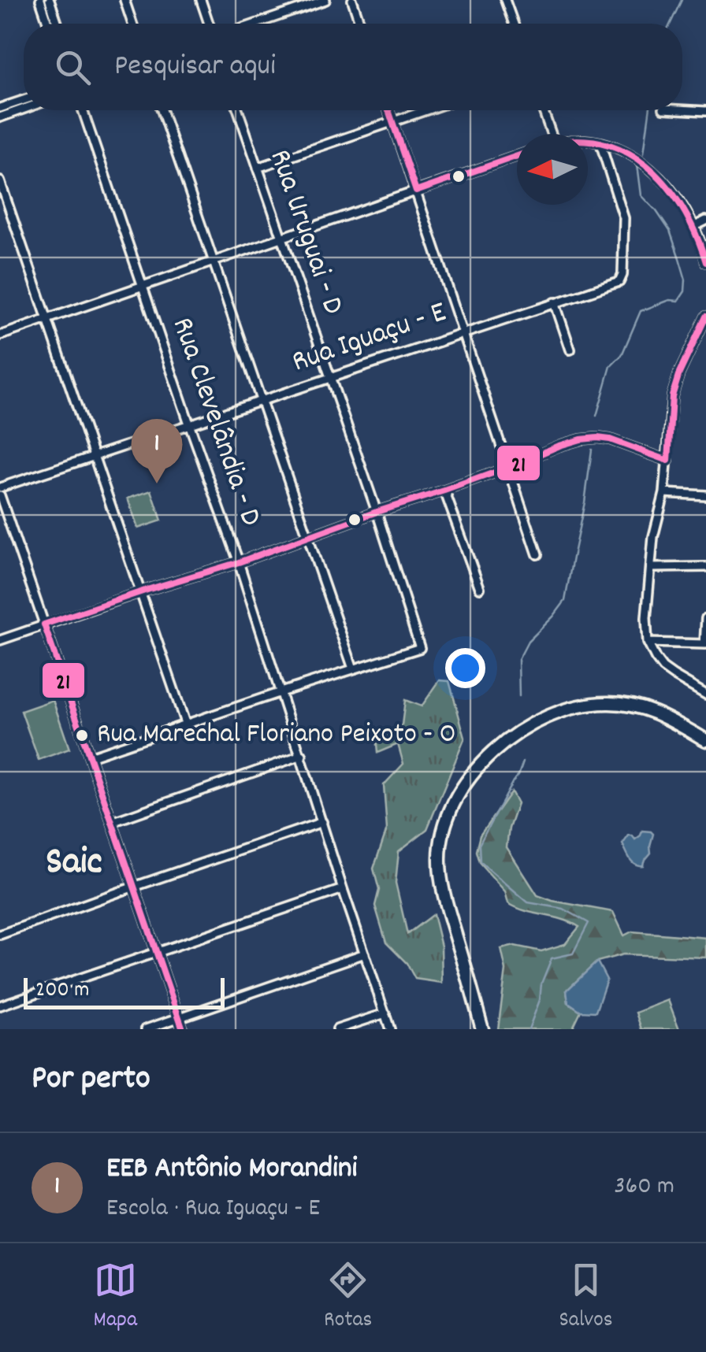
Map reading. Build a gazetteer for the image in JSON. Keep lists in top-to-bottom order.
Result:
{
  "streets": {
    "street": ["Rua Uruguai - D", "Rua Iguaçu - E", "Rua Clevelândia - D"]
  },
  "crossings": [
    ["Rua Uruguai - D", "Rua Iguaçu - E"],
    ["Rua Iguaçu - E", "Rua Clevelândia - D"]
  ],
  "districts": ["Saic"],
  "places": ["Rua Marechal Floriano Peixoto - O"],
  "lines": ["transit line 21"],
  "scale_bar": "200 m",
  "north": "left",
  "page": {
    "search": "Pesquisar aqui",
    "pins": "1",
    "scale": "200 m",
    "heading": "Por perto",
    "list": [
      {
        "mark": "1",
        "name": "EEB Antônio Morandini",
        "note": "Escola · Rua Iguaçu - E",
        "value": "360 m"
      }
    ],
    "nav": ["Mapa", "Rotas", "Salvos"]
  }
}
